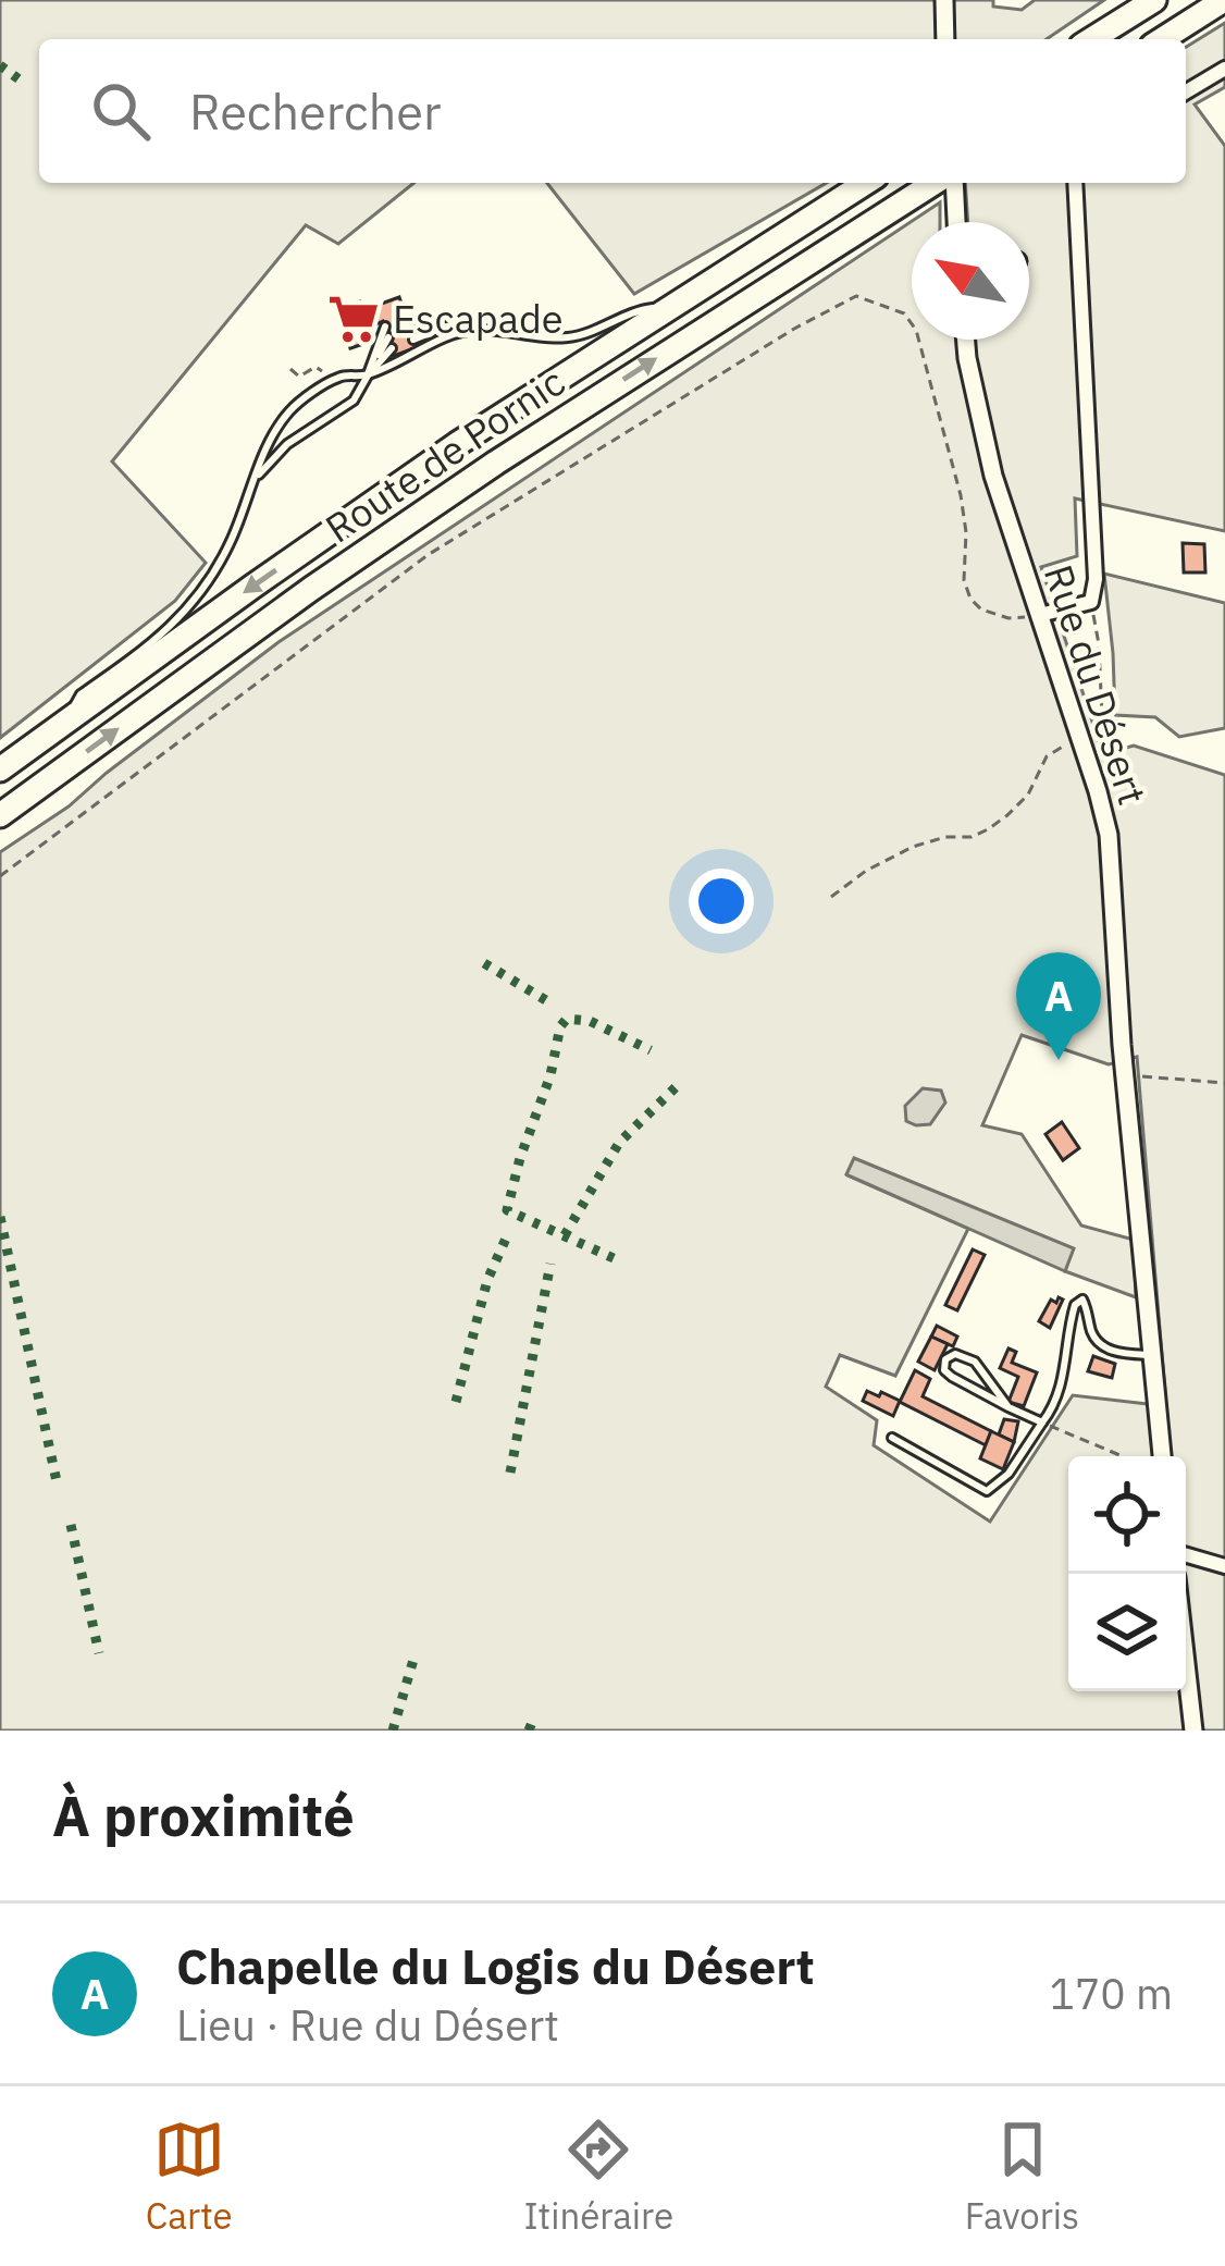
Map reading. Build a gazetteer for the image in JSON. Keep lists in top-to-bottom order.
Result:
{
  "streets": {
    "highway": ["Route de Pornic"],
    "street": ["Rue du Désert"]
  },
  "places": {
    "supermarket": ["Escapade"]
  },
  "north": "top left",
  "page": {
    "search": "Rechercher",
    "pins": "A",
    "heading": "À proximité",
    "list": [
      {
        "mark": "A",
        "name": "Chapelle du Logis du Désert",
        "note": "Lieu · Rue du Désert",
        "value": "170 m"
      }
    ],
    "nav": ["Carte", "Itinéraire", "Favoris"]
  }
}
